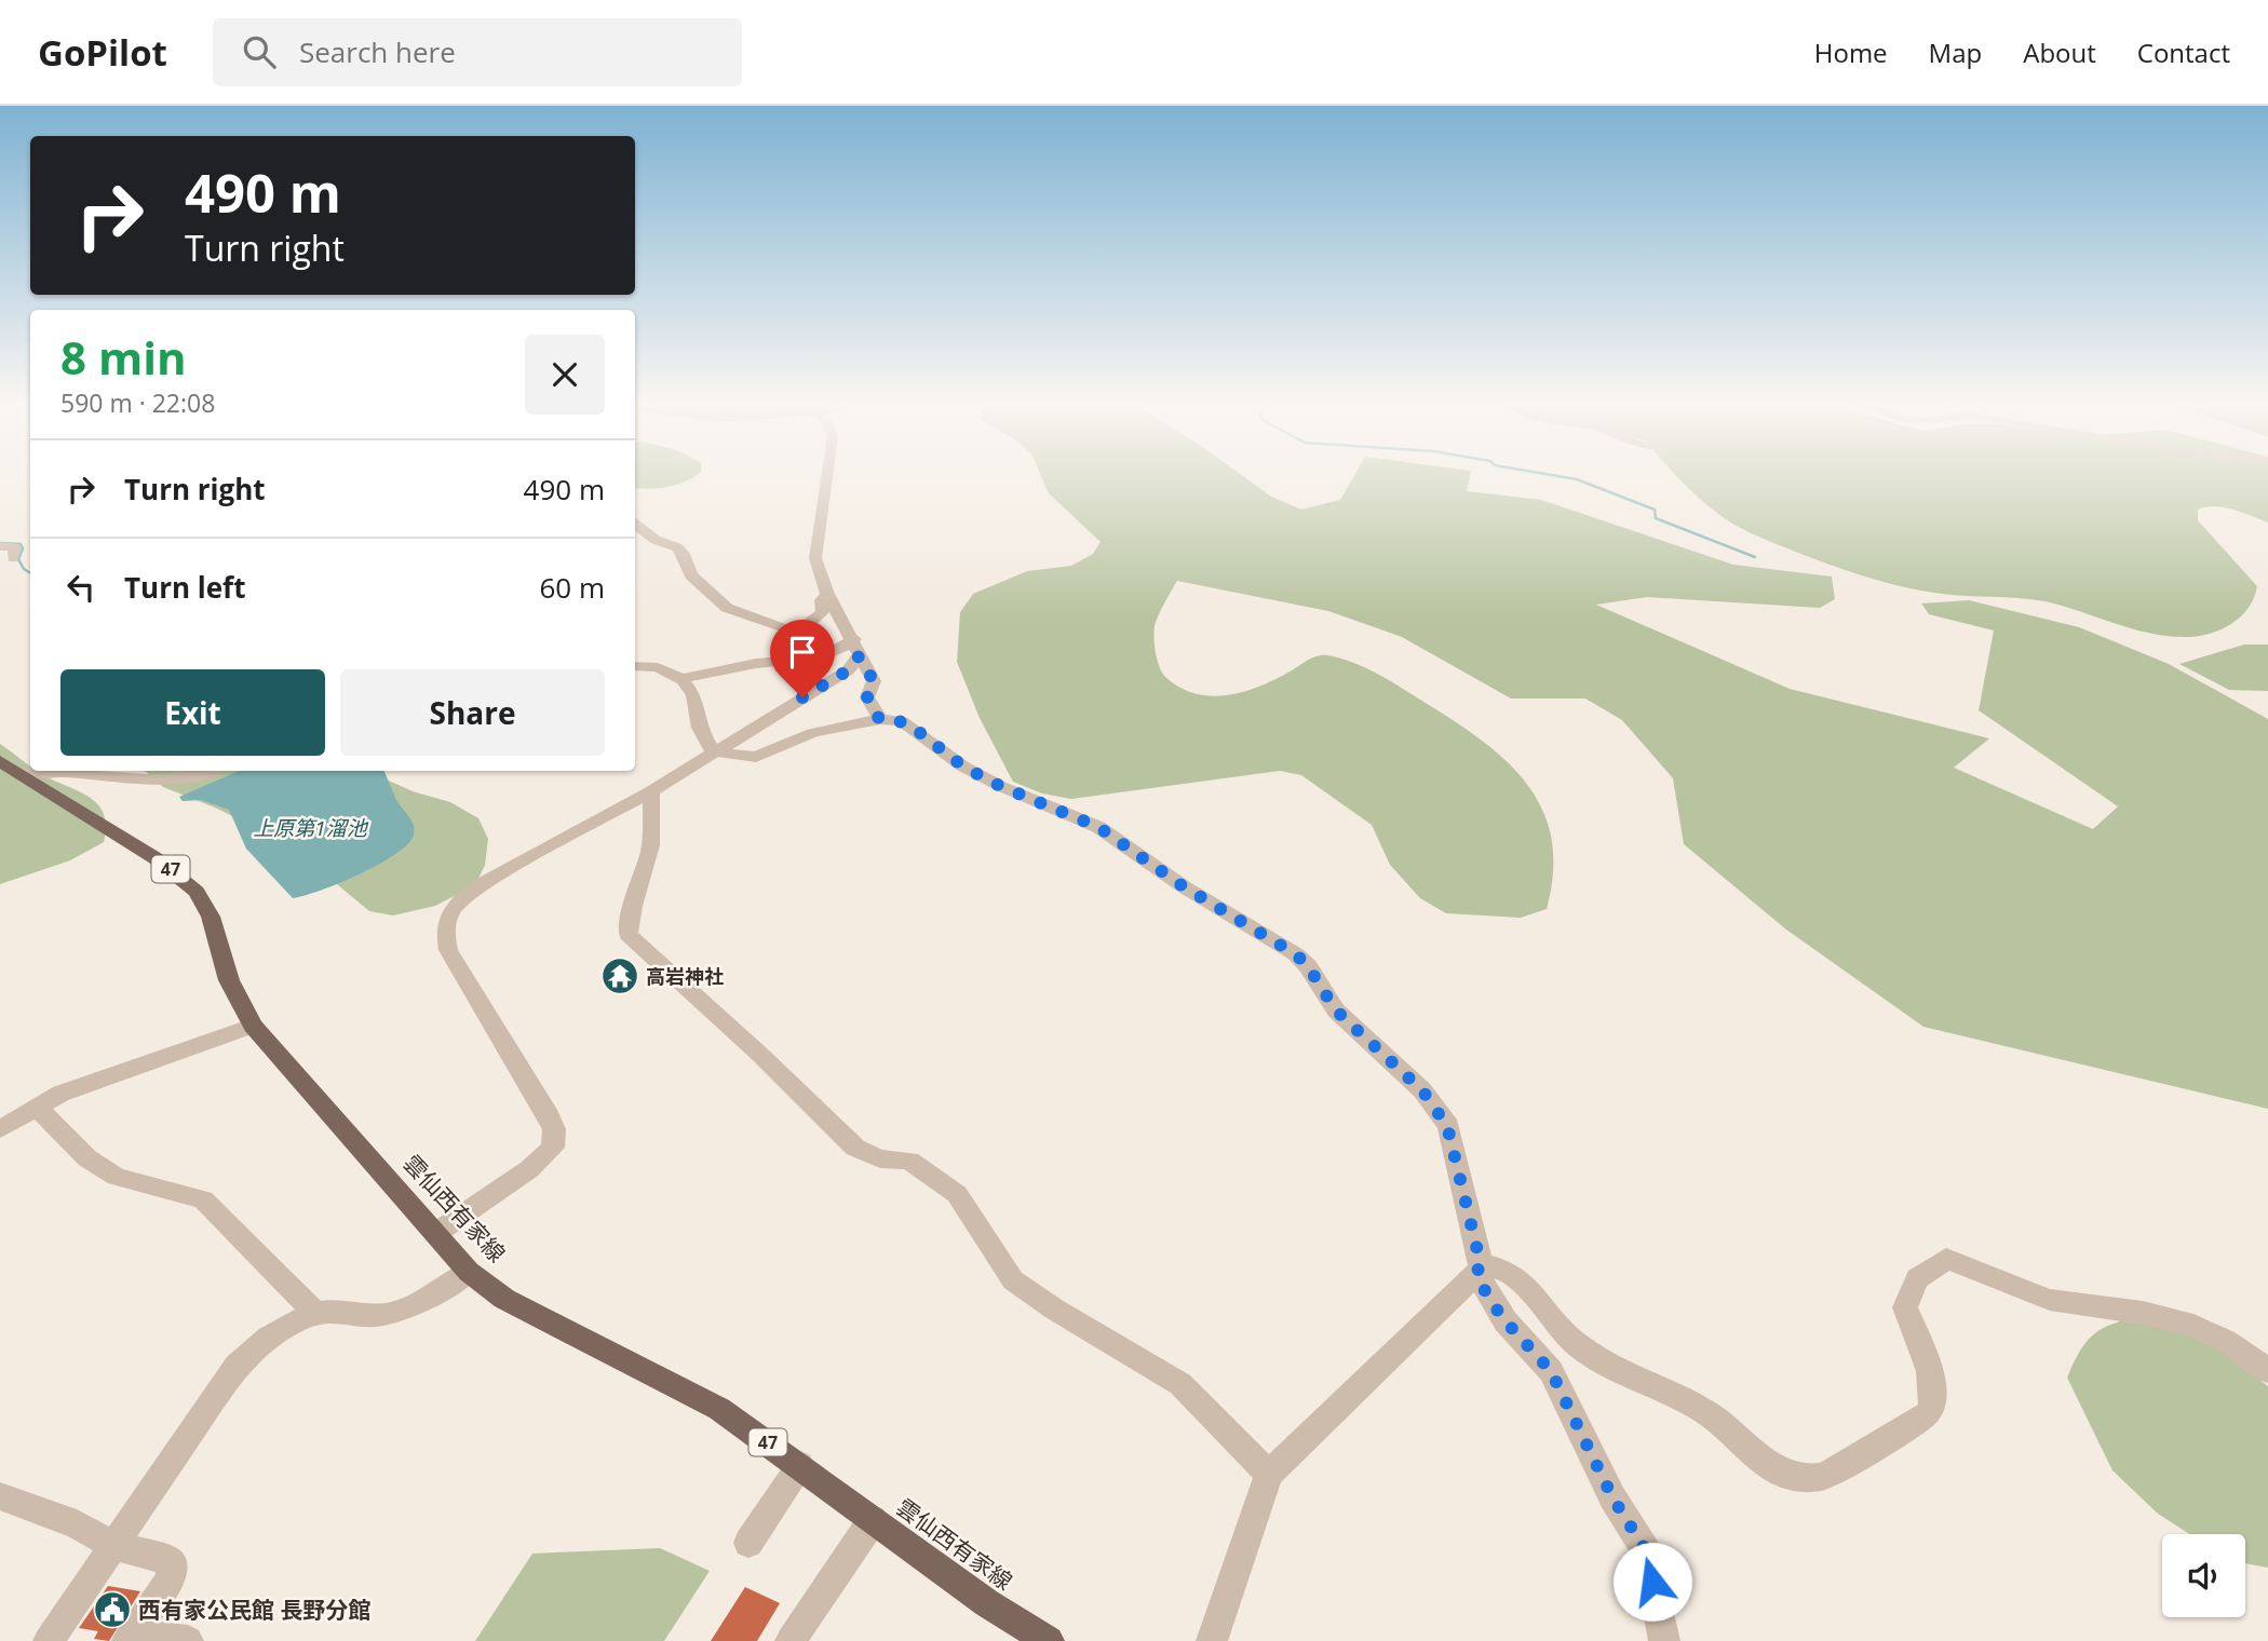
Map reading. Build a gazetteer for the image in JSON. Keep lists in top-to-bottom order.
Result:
{
  "streets": {
    "main road": ["47", "雲仙西有家線"]
  },
  "water": ["上原第1溜池"],
  "places": {
    "temple": ["高岩神社"],
    "public building": ["西有家公民館 長野分館"]
  },
  "page": {
    "header": "GoPilot",
    "search": "Search here",
    "nav": [
      "Home",
      "Map",
      "About",
      "Contact"
    ],
    "turn": ["490 m", "Turn right"],
    "heading": ["8 min", "590 m · 22:08"],
    "list": [
      {
        "name": "Turn right",
        "value": "490 m"
      },
      {
        "name": "Turn left",
        "value": "60 m"
      }
    ],
    "buttons": ["Exit", "Share"]
  }
}
